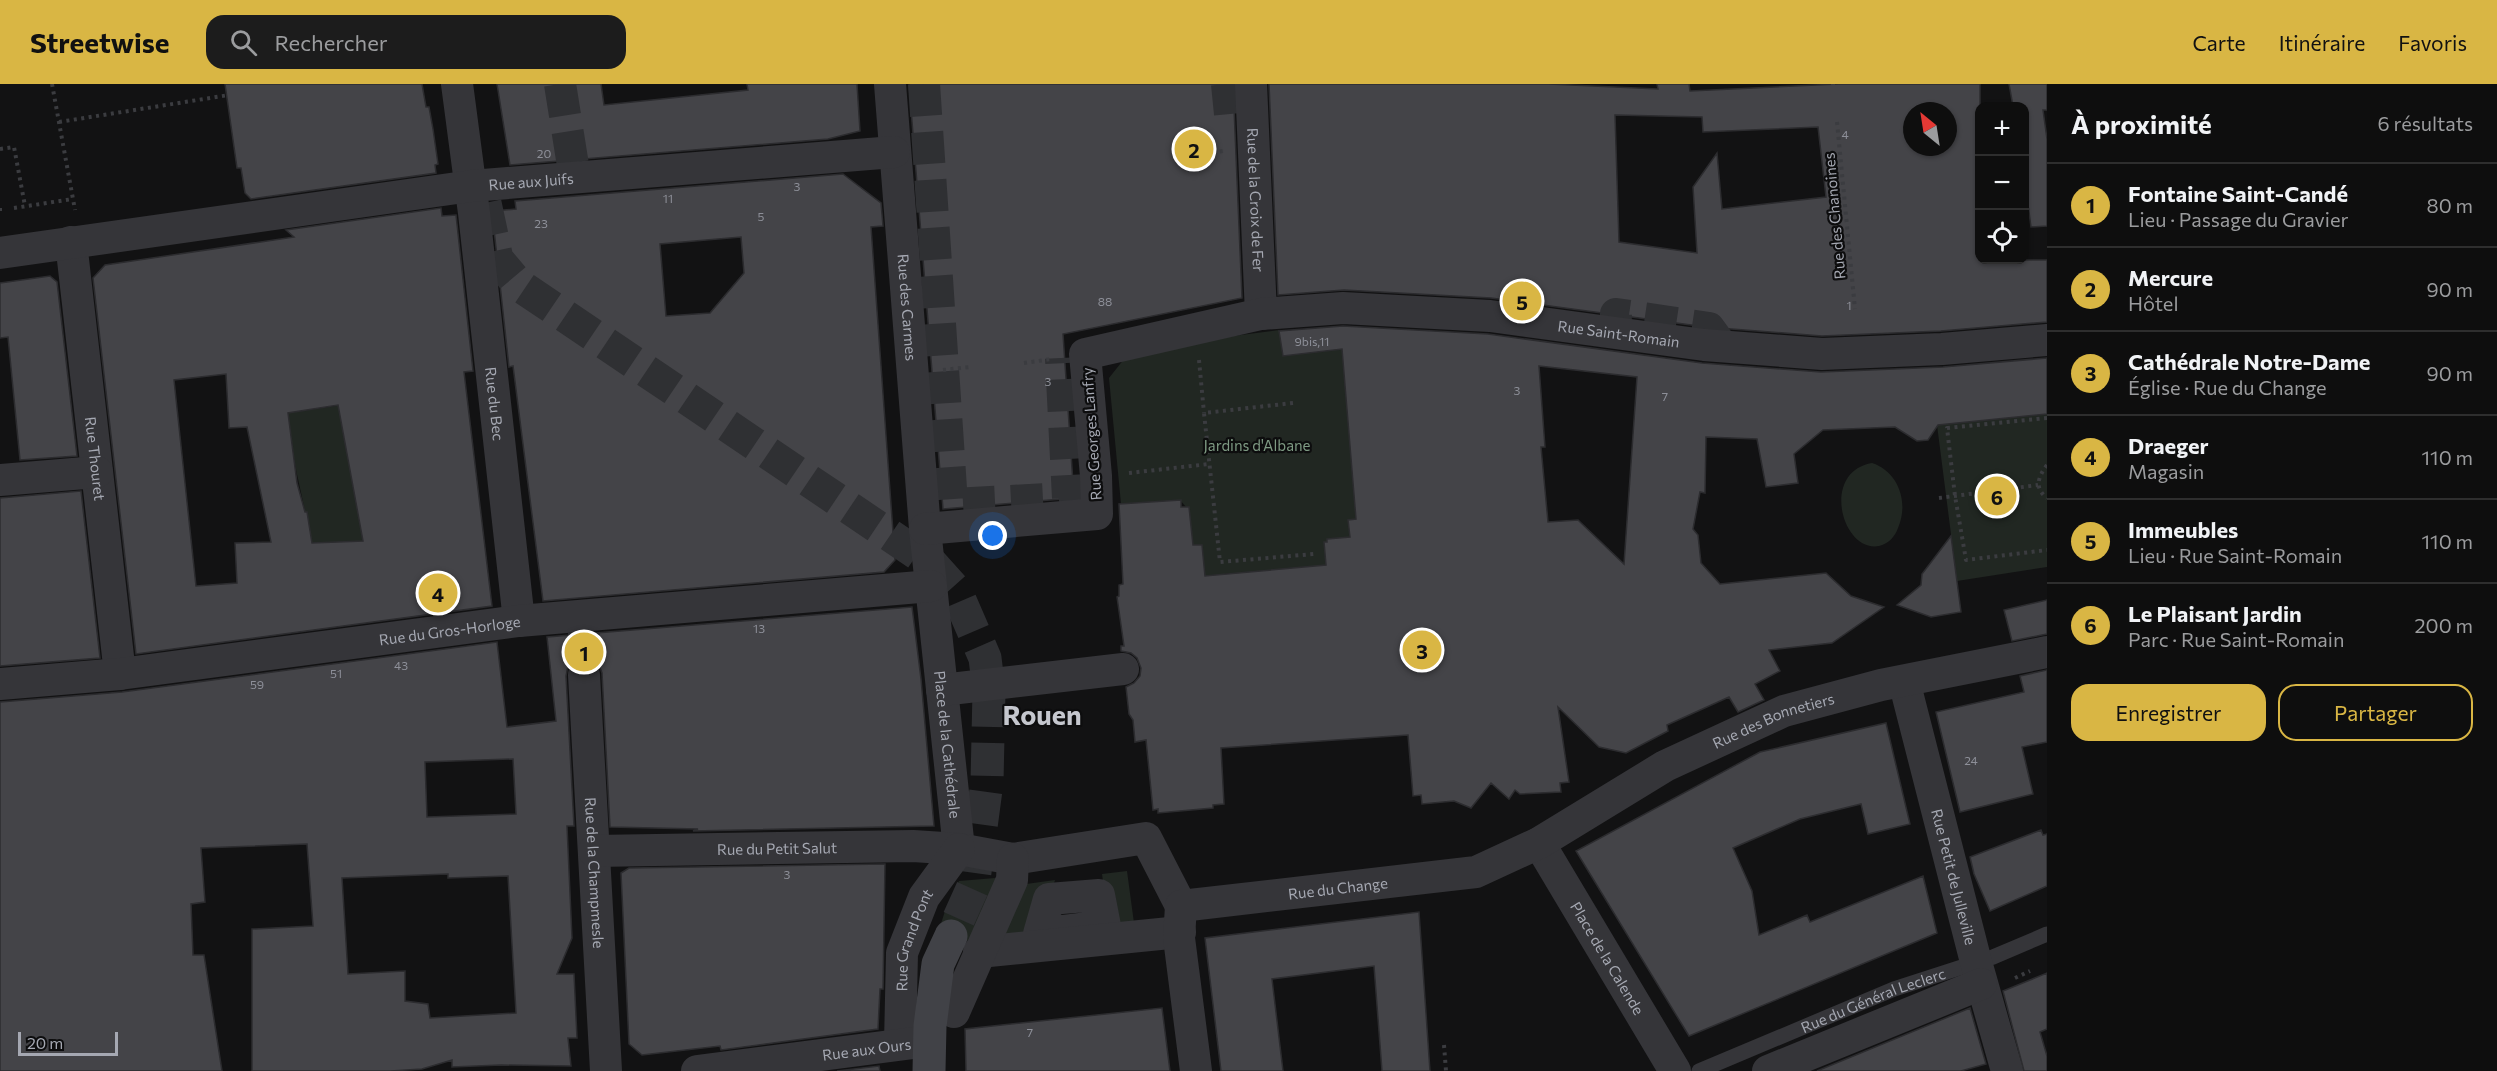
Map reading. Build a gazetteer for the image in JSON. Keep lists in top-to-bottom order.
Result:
{
  "streets": {
    "street": [
      "Rue aux Juifs",
      "Rue de la Croix de Fer",
      "Rue des Carmes",
      "Rue Saint-Romain",
      "Rue du Bec",
      "Rue Georges Lanfry",
      "Rue Thouret",
      "Rue du Gros-Horloge",
      "Rue des Bonnetiers",
      "Place de la Cathédrale",
      "Rue du Petit Salut",
      "Rue de la Champmesle",
      "Rue Petit de Julleville",
      "Rue du Change",
      "Rue Grand Pont",
      "Place de la Calende",
      "Rue du Général Leclerc",
      "Rue aux Ours"
    ],
    "path": ["Rue des Chanoines"]
  },
  "crossings": [
    ["Rue aux Juifs", "Rue des Carmes"],
    ["Rue aux Juifs", "Rue du Bec"],
    ["Rue aux Juifs", "Rue Thouret"],
    ["Rue de la Croix de Fer", "Rue Saint-Romain"],
    ["Rue des Carmes", "Rue Georges Lanfry"],
    ["Rue des Carmes", "Place de la Cathédrale"],
    ["Rue Saint-Romain", "Rue Georges Lanfry"],
    ["Rue du Bec", "Rue du Gros-Horloge"],
    ["Rue Georges Lanfry", "Place de la Cathédrale"],
    ["Rue Thouret", "Rue du Gros-Horloge"],
    ["Rue du Gros-Horloge", "Place de la Cathédrale"],
    ["Rue des Bonnetiers", "Rue Petit de Julleville"],
    ["Rue des Bonnetiers", "Rue du Change"],
    ["Rue des Bonnetiers", "Place de la Calende"],
    ["Place de la Cathédrale", "Rue du Petit Salut"],
    ["Place de la Cathédrale", "Rue Grand Pont"],
    ["Rue du Petit Salut", "Rue de la Champmesle"],
    ["Rue du Petit Salut", "Rue Grand Pont"],
    ["Rue Petit de Julleville", "Rue du Général Leclerc"],
    ["Rue du Change", "Place de la Calende"],
    ["Rue Grand Pont", "Rue aux Ours"]
  ],
  "districts": ["Rouen"],
  "parks": ["Jardins d'Albane"],
  "house_numbers": [
    "4",
    "20",
    "3",
    "11",
    "5",
    "23",
    "88",
    "1",
    "9bis,11",
    "3",
    "3",
    "7",
    "13",
    "43",
    "51",
    "59",
    "24",
    "3",
    "7"
  ],
  "scale_bar": "20 m",
  "north": "top left",
  "page": {
    "header": "Streetwise",
    "search": "Rechercher",
    "nav": ["Carte", "Itinéraire", "Favoris"],
    "heading": ["À proximité", "6 résultats"],
    "map_buttons": ["+", "−"],
    "pins": [
      "2",
      "5",
      "6",
      "4",
      "3",
      "1"
    ],
    "list": [
      {
        "mark": "1",
        "name": "Fontaine Saint-Candé",
        "note": "Lieu · Passage du Gravier",
        "value": "80 m"
      },
      {
        "mark": "2",
        "name": "Mercure",
        "note": "Hôtel",
        "value": "90 m"
      },
      {
        "mark": "3",
        "name": "Cathédrale Notre-Dame",
        "note": "Église · Rue du Change",
        "value": "90 m"
      },
      {
        "mark": "4",
        "name": "Draeger",
        "note": "Magasin",
        "value": "110 m"
      },
      {
        "mark": "5",
        "name": "Immeubles",
        "note": "Lieu · Rue Saint-Romain",
        "value": "110 m"
      },
      {
        "mark": "6",
        "name": "Le Plaisant Jardin",
        "note": "Parc · Rue Saint-Romain",
        "value": "200 m"
      }
    ],
    "buttons": ["Enregistrer", "Partager"],
    "scale": "20 m"
  }
}
